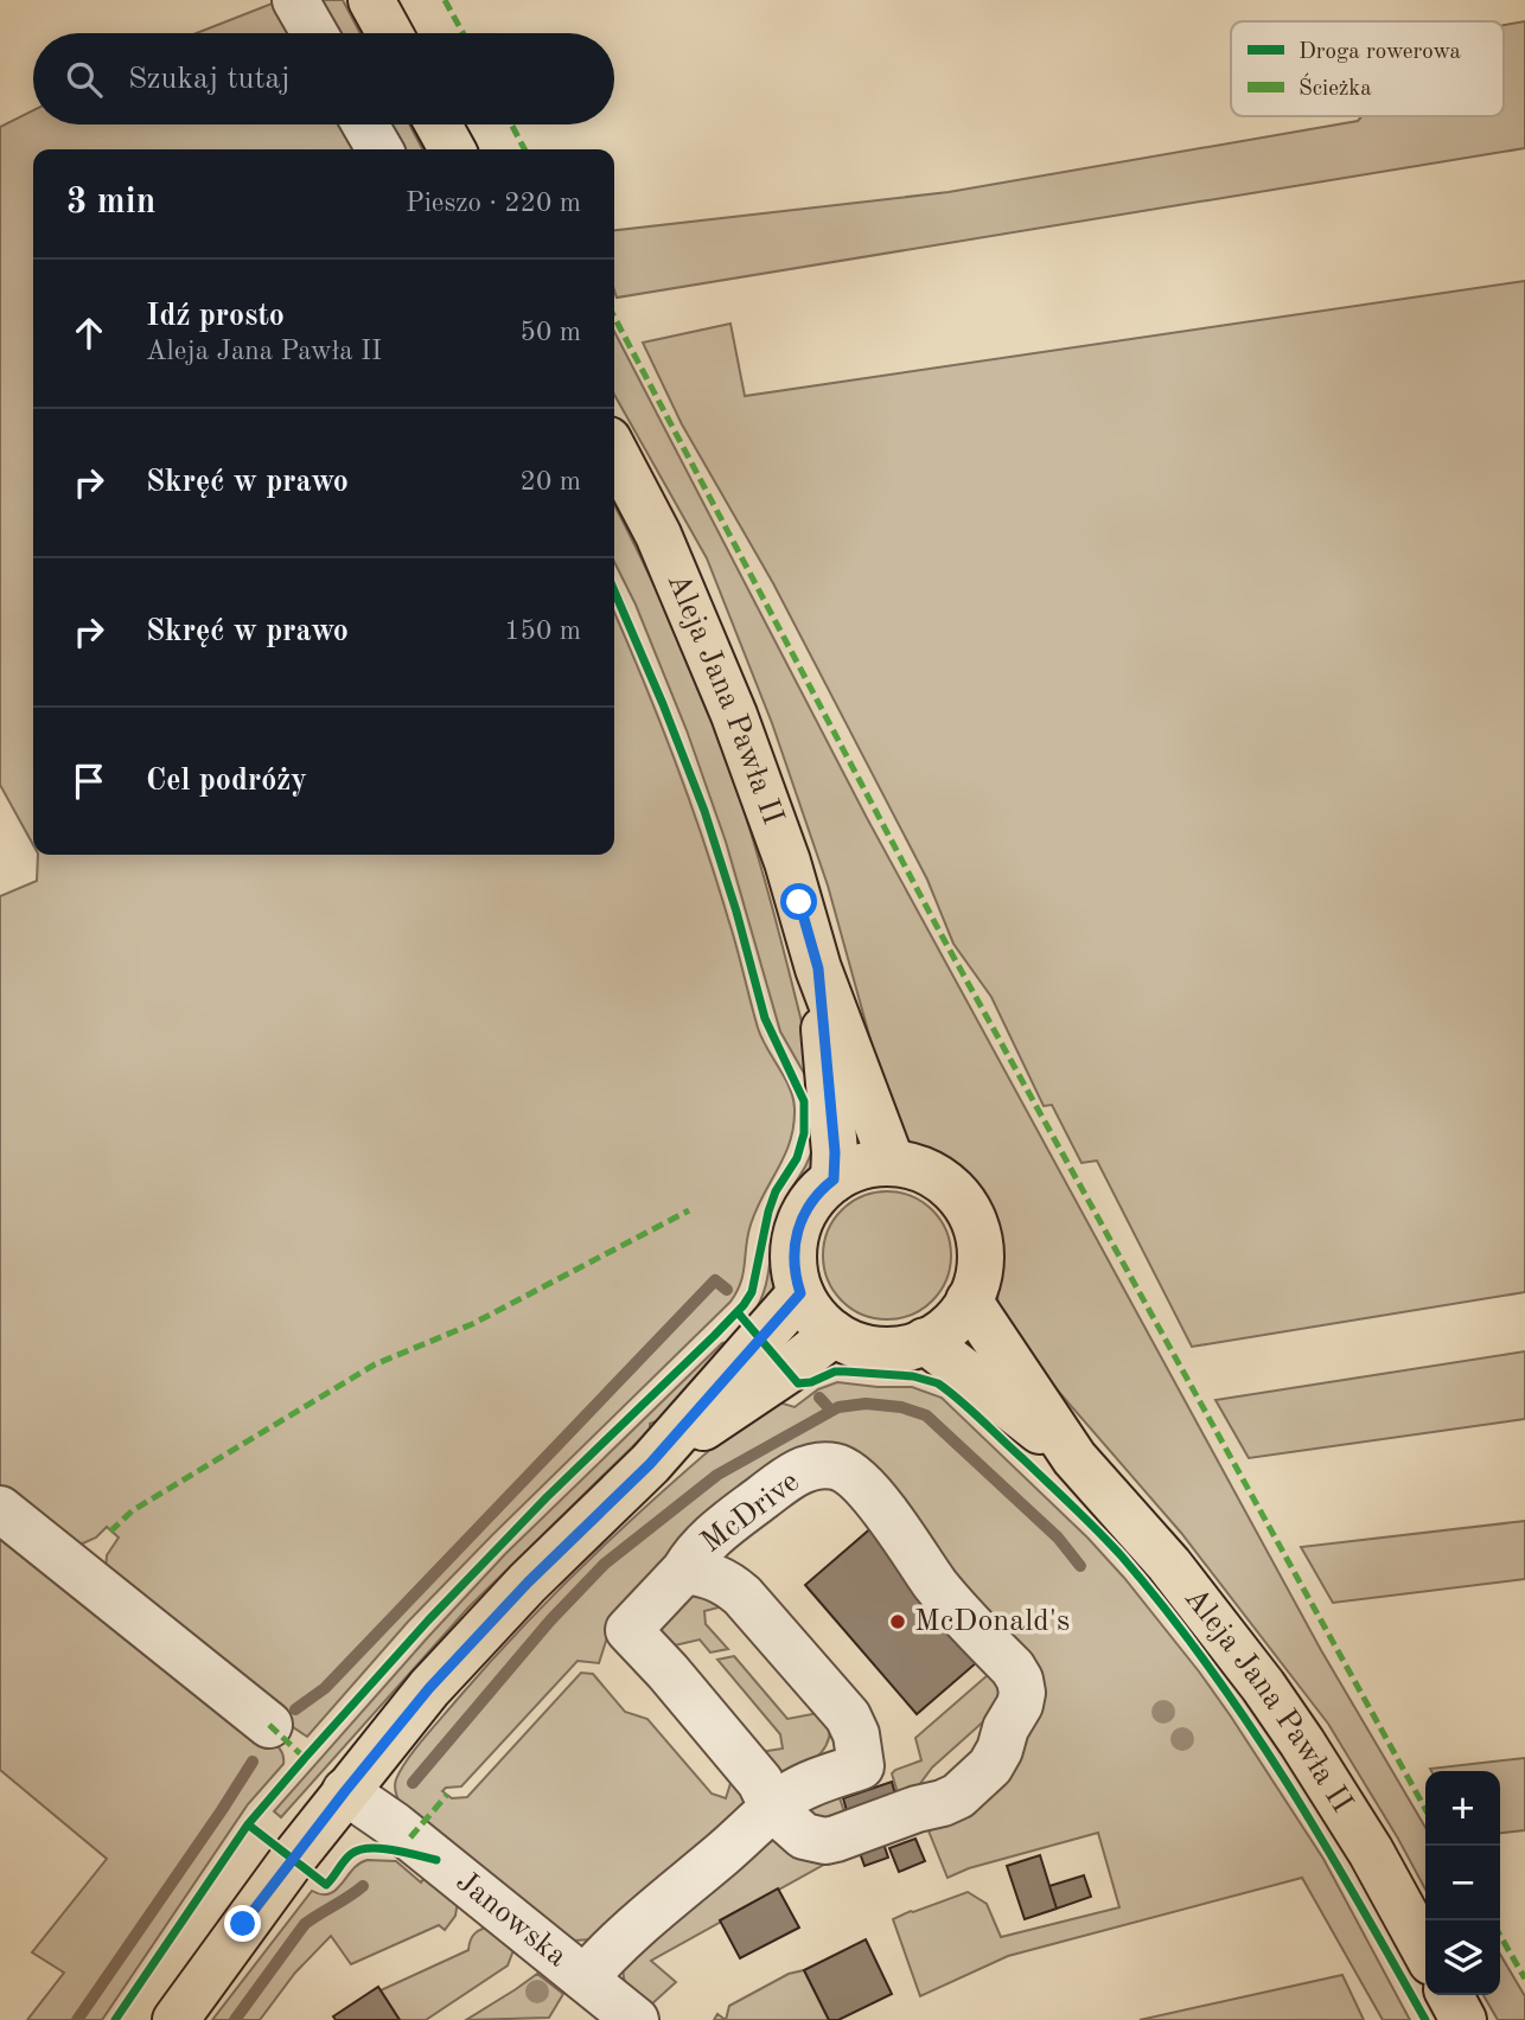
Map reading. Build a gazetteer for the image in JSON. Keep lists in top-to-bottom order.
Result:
{
  "streets": {
    "main road": ["Aleja Jana Pawła II"],
    "street": ["McDrive", "Janowska"]
  },
  "places": ["McDonald's"],
  "legend": ["Droga rowerowa", "Ścieżka"],
  "page": {
    "search": "Szukaj tutaj",
    "heading": ["3 min", "Pieszo · 220 m"],
    "list": [
      ["Idź prosto", "Aleja Jana Pawła II", "50 m"],
      ["Skręć w prawo", "20 m"],
      ["Skręć w prawo", "150 m"],
      "Cel podróży"
    ],
    "map_buttons": ["+", "−"]
  }
}
